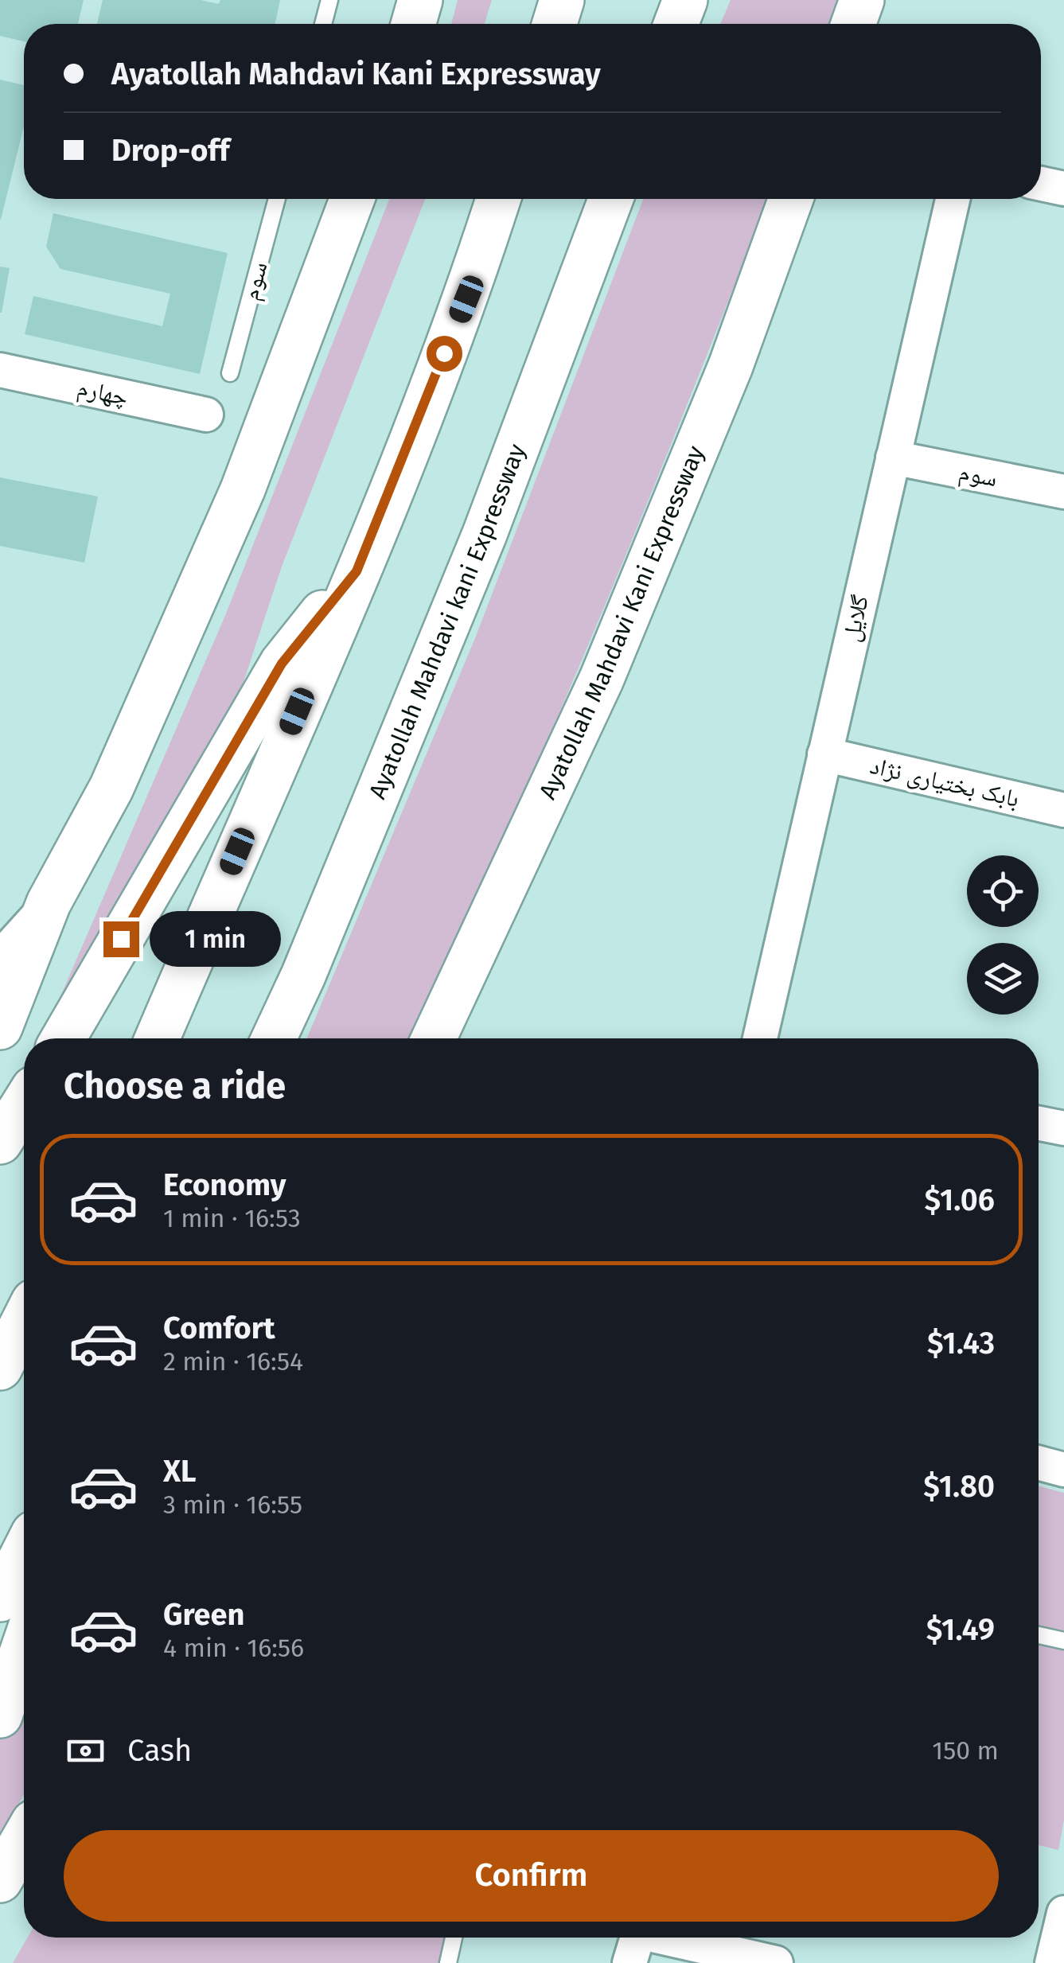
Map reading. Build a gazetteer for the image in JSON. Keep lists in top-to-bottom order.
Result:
{
  "streets": {
    "main road": ["Ayatollah Mahdavi kani Expressway", "Ayatollah Mahdavi Kani Expressway"],
    "street": [
      "سوم",
      "چهارم",
      "گلایل",
      "بابک بختیاری نژاد"
    ]
  },
  "crossings": [
    ["سوم", "گلایل"],
    ["گلایل", "بابک بختیاری نژاد"]
  ],
  "page": {
    "banner": ["Ayatollah Mahdavi Kani Expressway", "Drop-off"],
    "bubble": "1 min",
    "heading": "Choose a ride",
    "list": [
      {
        "name": "Economy",
        "note": "1 min · 16:53",
        "value": "$1.06"
      },
      {
        "name": "Comfort",
        "note": "2 min · 16:54",
        "value": "$1.43"
      },
      {
        "name": "XL",
        "note": "3 min · 16:55",
        "value": "$1.80"
      },
      {
        "name": "Green",
        "note": "4 min · 16:56",
        "value": "$1.49"
      }
    ],
    "pay": ["Cash", "150 m"],
    "buttons": "Confirm"
  }
}
